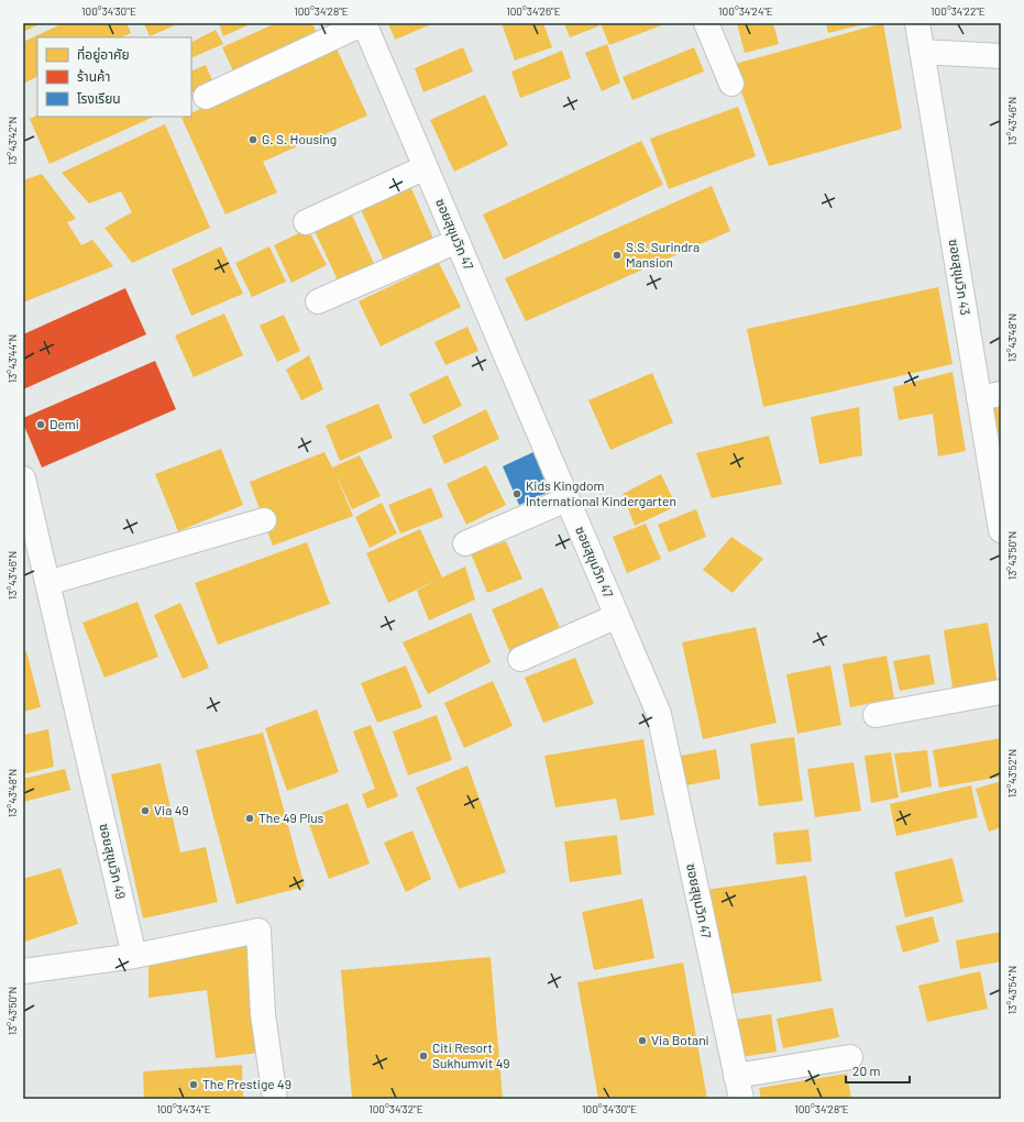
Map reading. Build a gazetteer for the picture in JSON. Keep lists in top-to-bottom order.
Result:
{
  "streets": {
    "street": ["ซอยสุขุมวิท 47", "ซอยสุขุมวิท 43", "ซอยสุขุมวิท 49"]
  },
  "places": [
    "G. S. Housing",
    "S.S. Surindra Mansion",
    "Demi",
    "Kids Kingdom International Kindergarten",
    "Via 49",
    "The 49 Plus",
    "Via Botani",
    "Citi Resort Sukhumvit 49",
    "The Prestige 49"
  ],
  "legend": ["ที่อยู่อาศัย", "ร้านค้า", "โรงเรียน"],
  "scale_bar": "20 m",
  "coordinates": [
    "100°34'30\"E",
    "100°34'28\"E",
    "100°34'26\"E",
    "100°34'24\"E",
    "100°34'22\"E",
    "13°43'46\"N",
    "13°43'42\"N",
    "13°43'48\"N",
    "13°43'44\"N",
    "13°43'50\"N",
    "13°43'52\"N",
    "13°43'54\"N",
    "100°34'34\"E",
    "100°34'32\"E"
  ]
}
